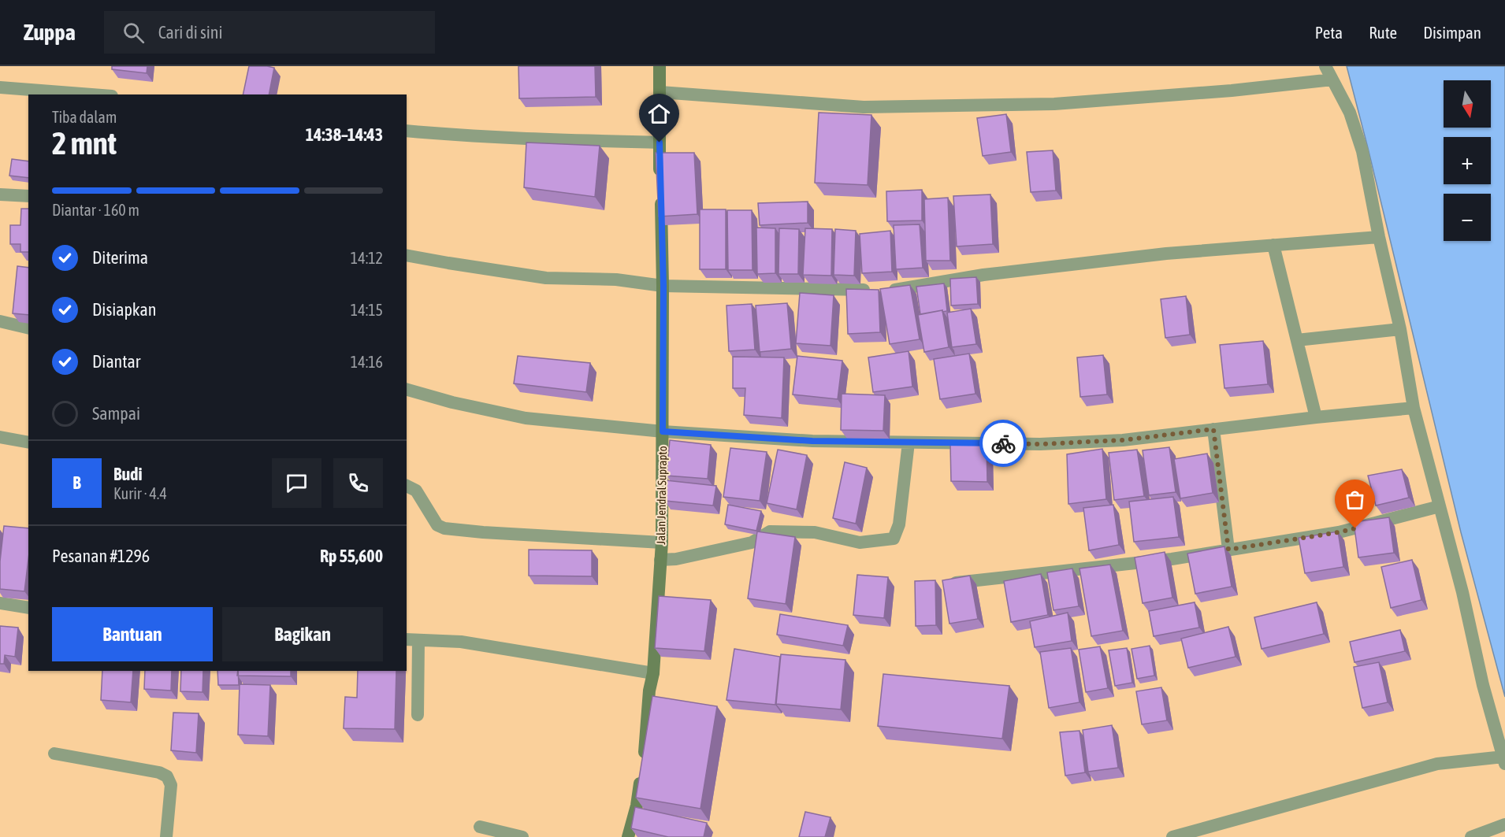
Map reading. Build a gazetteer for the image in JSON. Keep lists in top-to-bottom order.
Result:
{
  "streets": {
    "main road": ["Jalan Jendral Suprapto"]
  },
  "north": "bottom",
  "page": {
    "header": "Zuppa",
    "search": "Cari di sini",
    "nav": ["Peta", "Rute", "Disimpan"],
    "map_buttons": ["+", "−"],
    "heading": ["2 mnt", "Tiba dalam", "14:38–14:43"],
    "panel": [
      "Budi",
      "Kurir · 4.4",
      "Pesanan #1296",
      "Rp 55,600"
    ],
    "bar": "Diantar · 160 m",
    "list": [
      ["Diterima", "14:12"],
      ["Disiapkan", "14:15"],
      ["Diantar", "14:16"],
      "Sampai"
    ],
    "round": "B",
    "buttons": ["Bantuan", "Bagikan"]
  }
}
